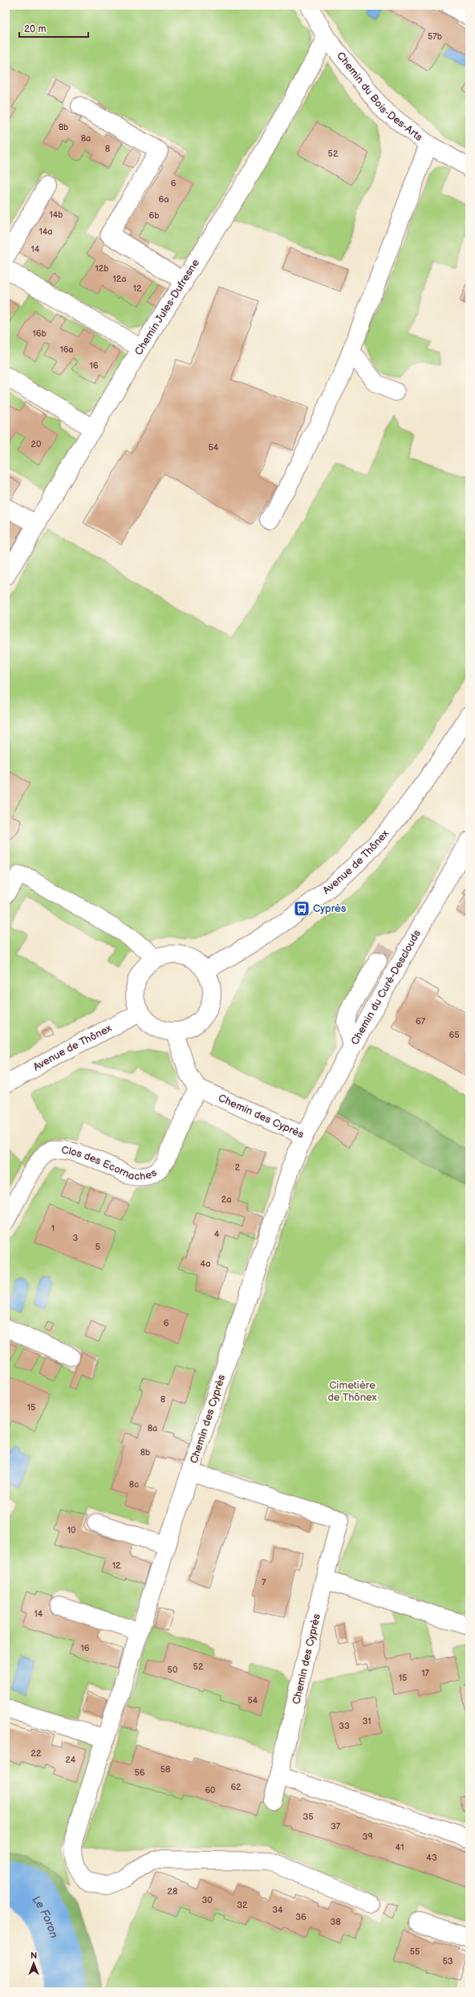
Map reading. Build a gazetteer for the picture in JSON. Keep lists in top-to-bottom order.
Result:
{
  "streets": {
    "street": [
      "Chemin du Bois-Des-Arts",
      "Chemin Jules-Dufresne",
      "Avenue de Thônex",
      "Chemin du Curé-Desclouds",
      "Chemin des Cyprès",
      "Clos des Ecornaches"
    ]
  },
  "crossings": [
    ["Chemin du Bois-Des-Arts", "Chemin Jules-Dufresne"],
    ["Chemin du Curé-Desclouds", "Chemin des Cyprès"],
    ["Chemin des Cyprès", "Clos des Ecornaches"]
  ],
  "water": ["Le Foron"],
  "parks": ["Cimetière de Thônex"],
  "places": {
    "bus stop": ["Cyprès"]
  },
  "house_numbers": [
    "57b",
    "8b",
    "8a",
    "8",
    "52",
    "6",
    "6a",
    "14b",
    "6b",
    "14a",
    "14",
    "12b",
    "12a",
    "12",
    "16b",
    "16a",
    "16",
    "20",
    "54",
    "67",
    "65",
    "2",
    "2a",
    "1",
    "4",
    "3",
    "5",
    "4a",
    "6",
    "8",
    "15",
    "8a",
    "8b",
    "8c",
    "10",
    "12",
    "7",
    "14",
    "16",
    "52",
    "50",
    "17",
    "15",
    "54",
    "31",
    "33",
    "22",
    "24",
    "58",
    "56",
    "62",
    "60",
    "35",
    "37",
    "39",
    "41",
    "43",
    "28",
    "30",
    "32",
    "34",
    "36",
    "38",
    "55",
    "53"
  ],
  "scale_bar": "20 m",
  "north": "top"
}
